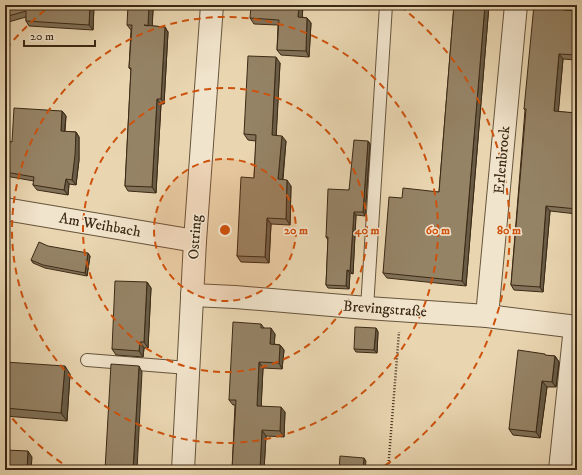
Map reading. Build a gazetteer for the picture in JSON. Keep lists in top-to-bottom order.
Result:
{
  "streets": {
    "street": [
      "Erlenbrock",
      "Am Weihbach",
      "Ostring",
      "Brevingstraße"
    ]
  },
  "crossings": [
    ["Erlenbrock", "Brevingstraße"],
    ["Am Weihbach", "Ostring"],
    ["Ostring", "Brevingstraße"]
  ],
  "scale_bar": "20 m",
  "rings": [
    "20 m",
    "40 m",
    "60 m",
    "80 m"
  ]
}
